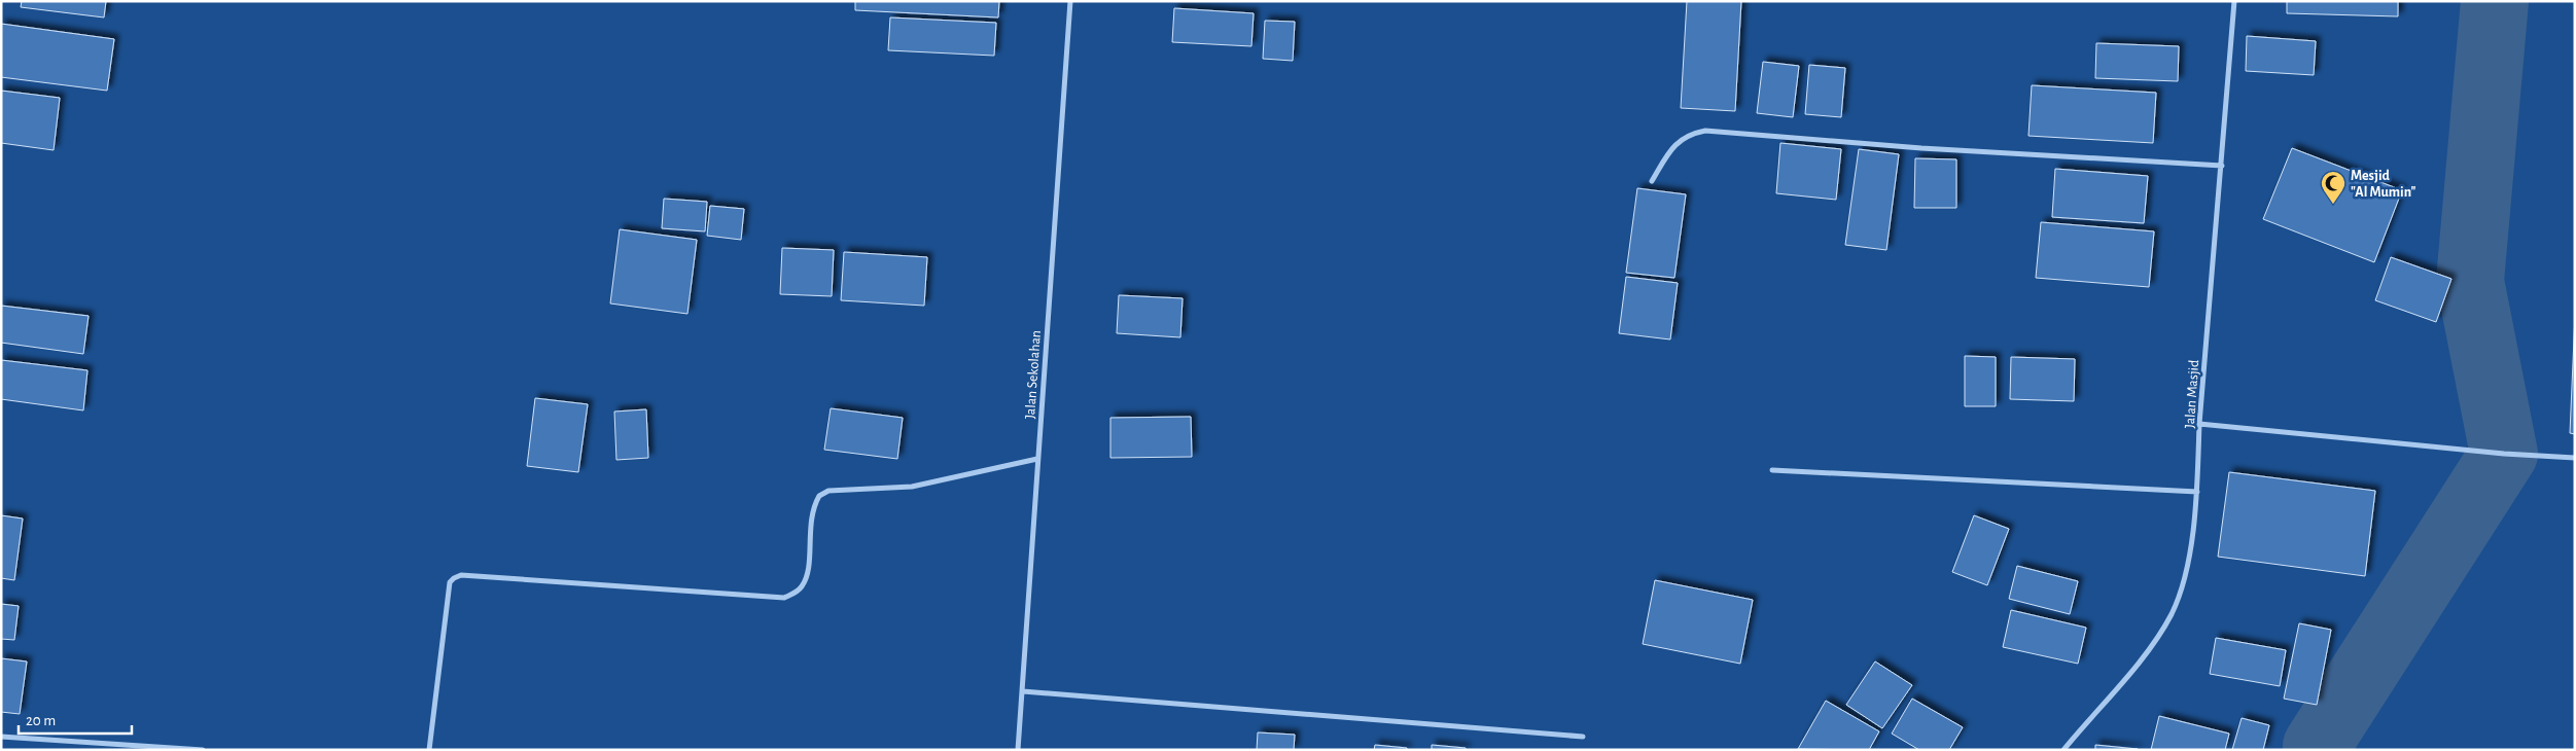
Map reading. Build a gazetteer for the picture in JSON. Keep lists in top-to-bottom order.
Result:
{
  "streets": {
    "street": ["Jalan Sekolahan", "Jalan Masjid"]
  },
  "places": {
    "mosque": ["Mesjid \"Al Mumin\""]
  },
  "scale_bar": "20 m"
}
